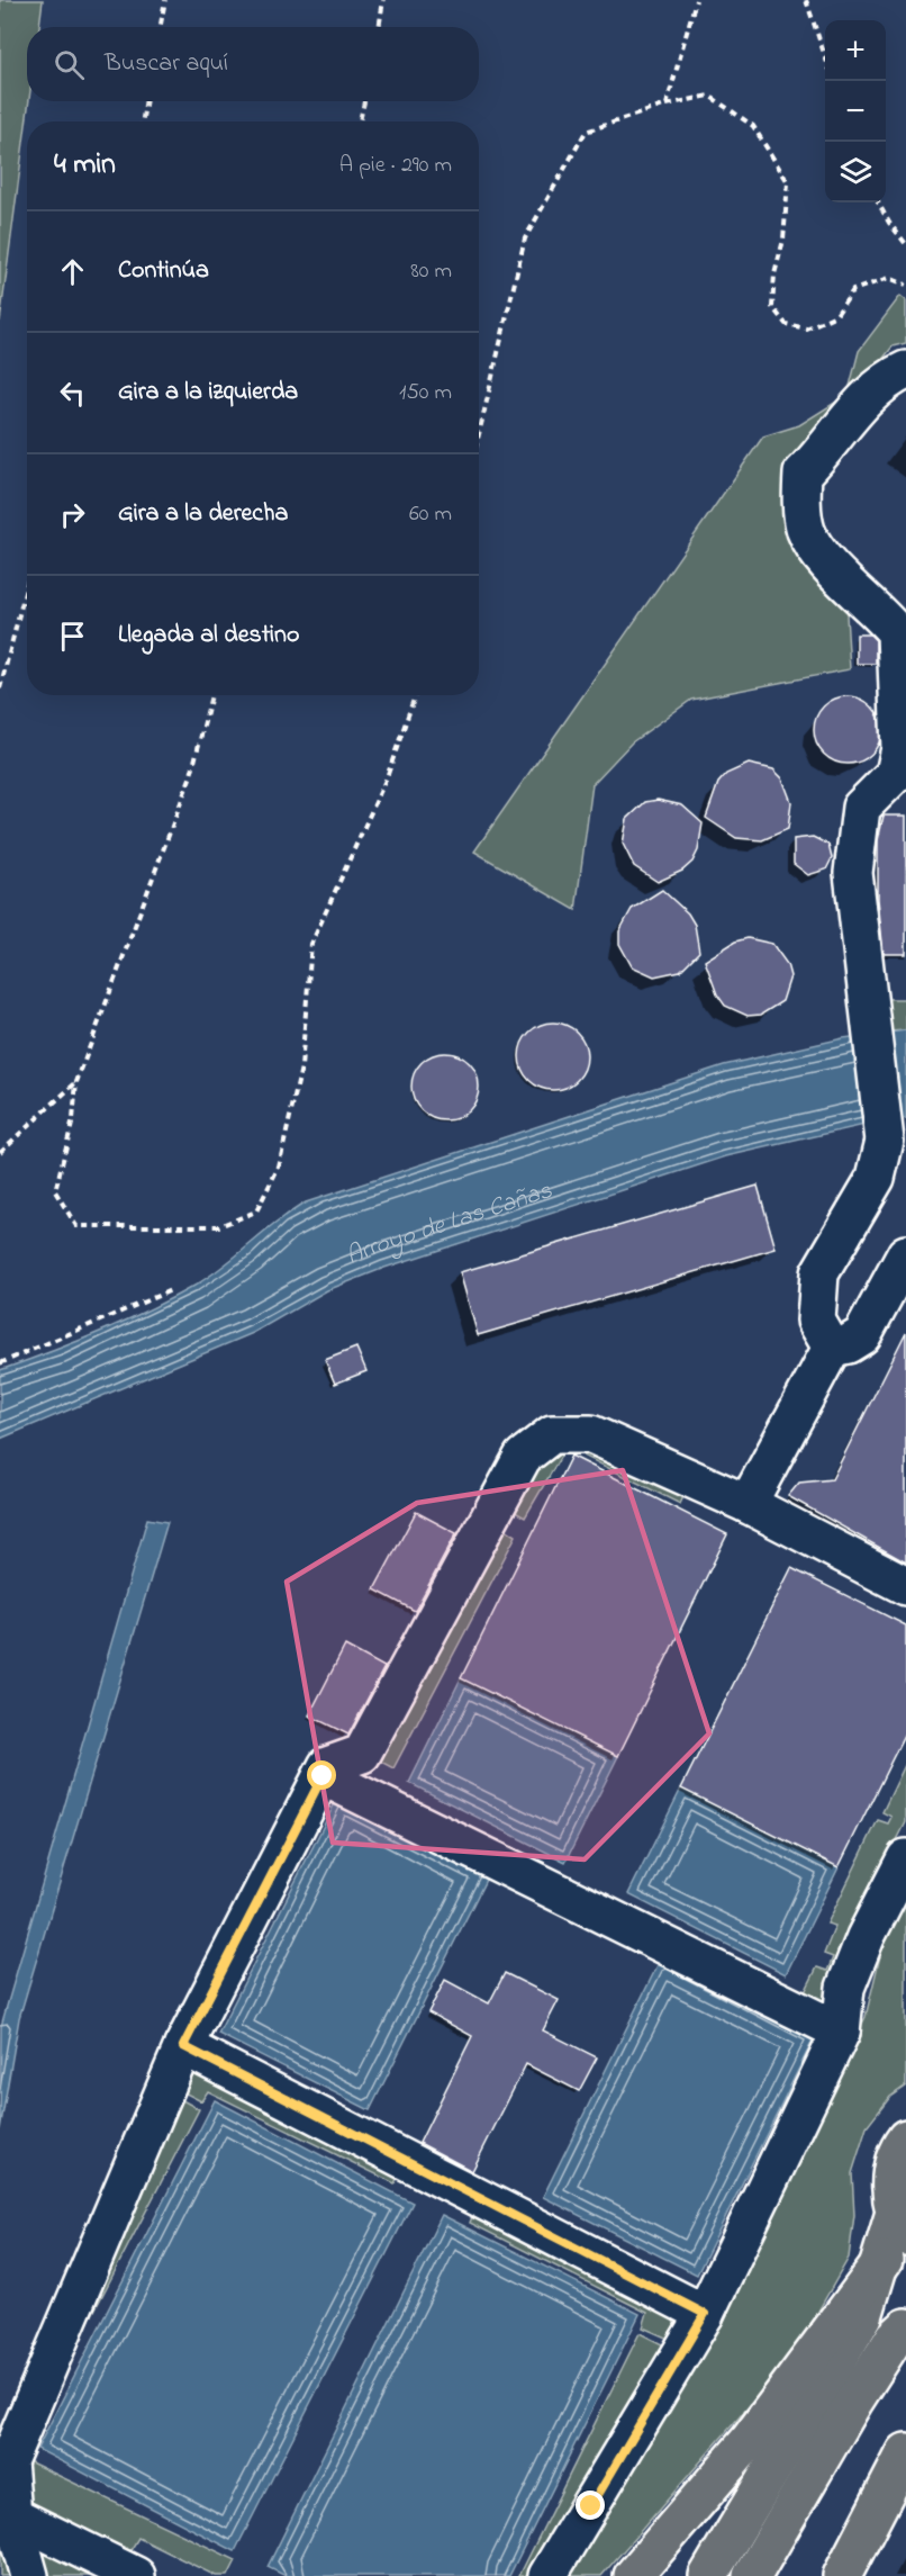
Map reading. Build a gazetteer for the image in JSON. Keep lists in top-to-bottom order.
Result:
{
  "water": ["Arroyo de Las Cañas"],
  "page": {
    "map_buttons": ["+", "−"],
    "search": "Buscar aquí",
    "heading": ["4 min", "A pie · 290 m"],
    "list": [
      ["Continúa", "80 m"],
      ["Gira a la izquierda", "150 m"],
      ["Gira a la derecha", "60 m"],
      "Llegada al destino"
    ]
  }
}
